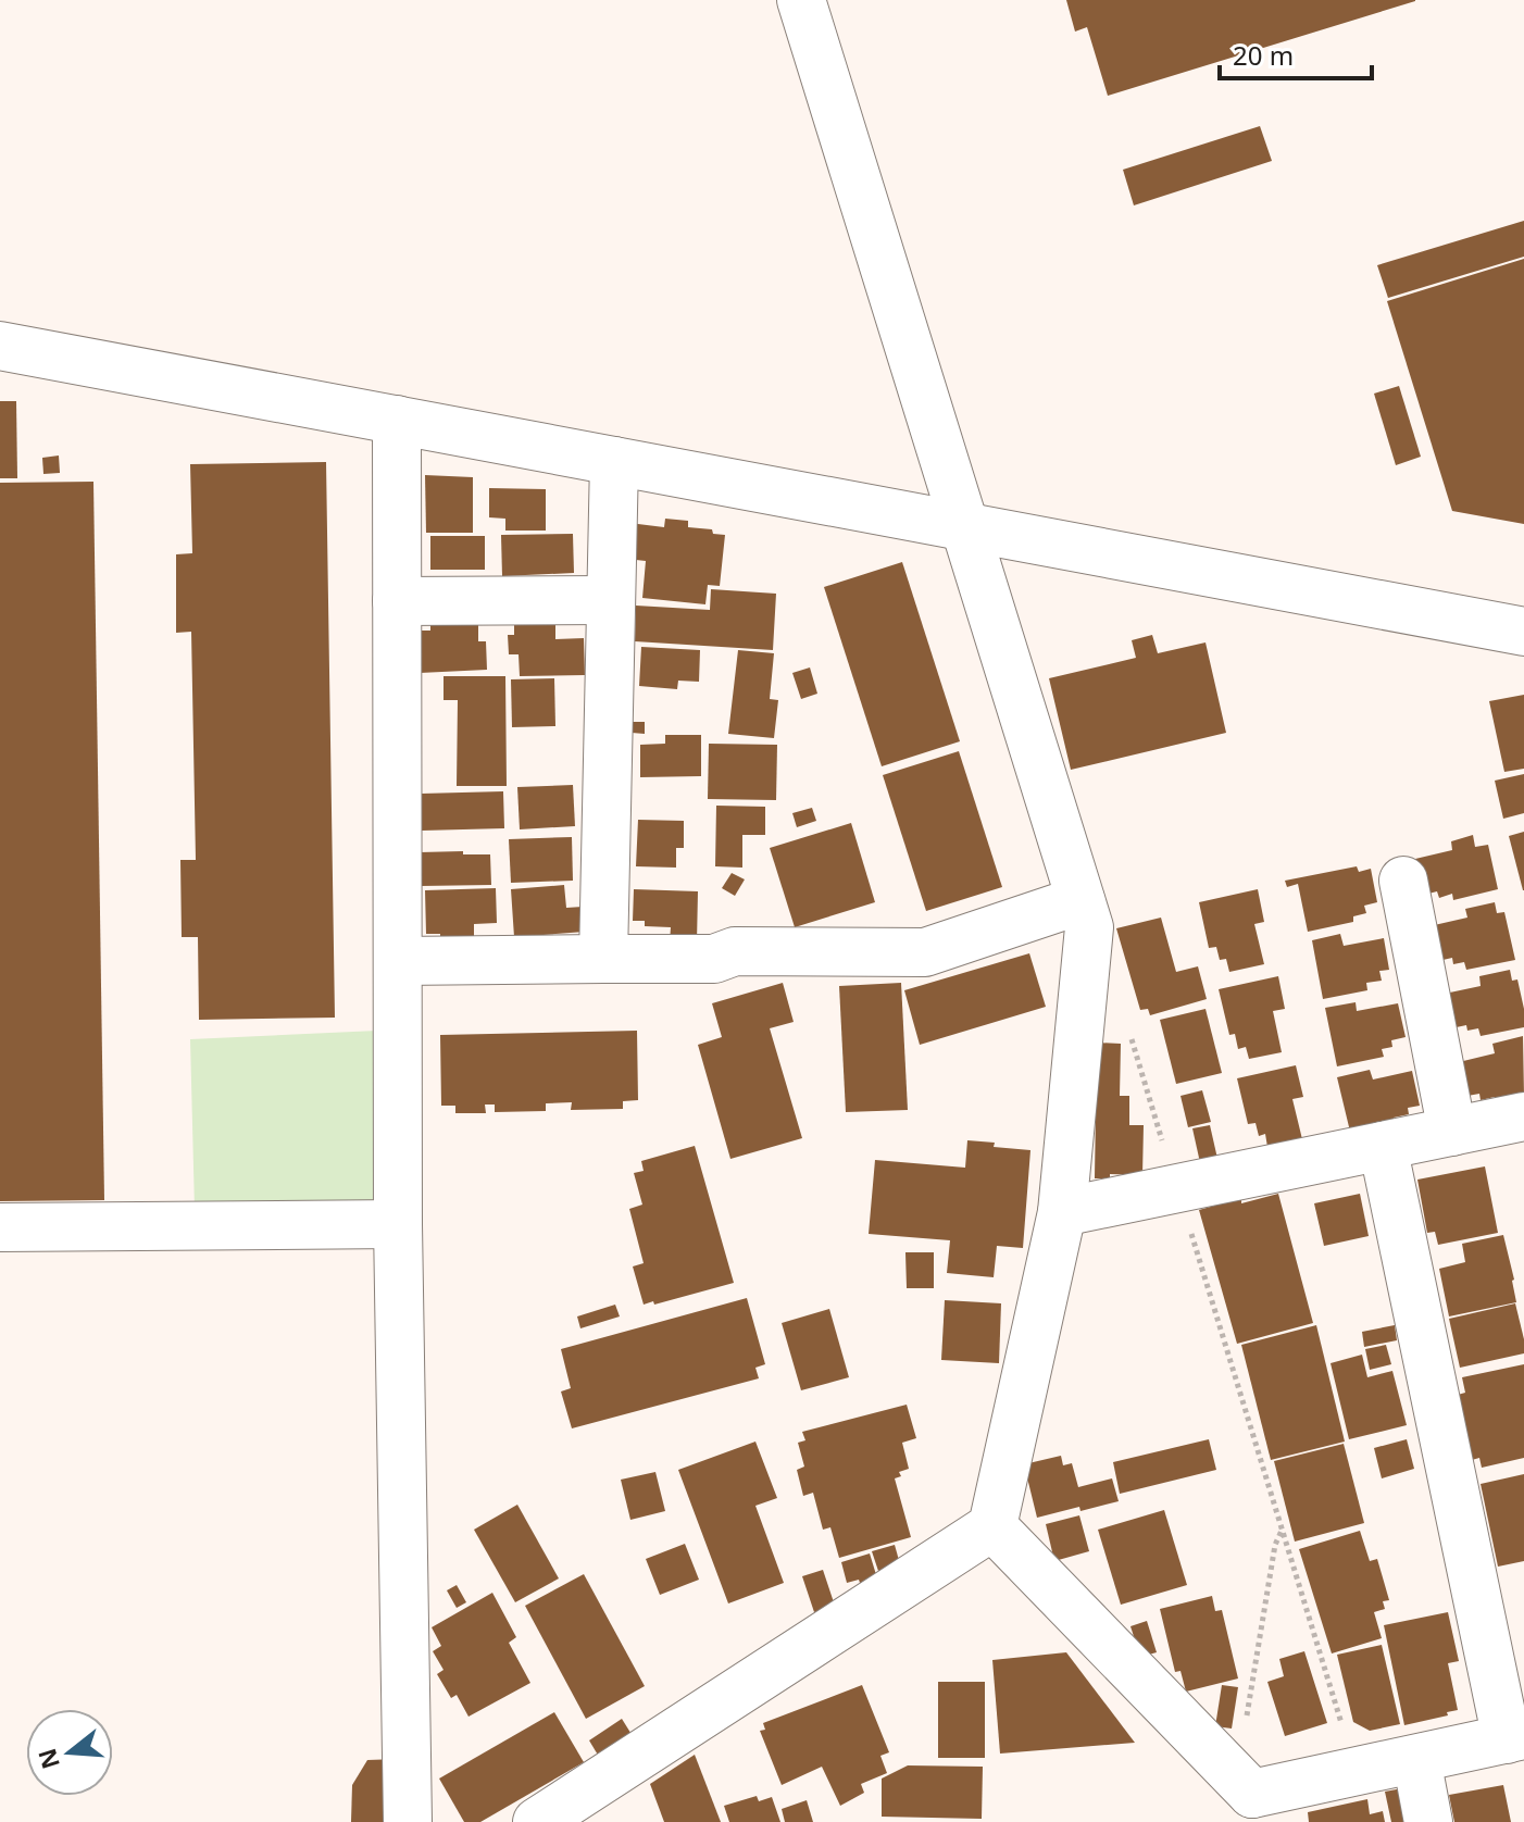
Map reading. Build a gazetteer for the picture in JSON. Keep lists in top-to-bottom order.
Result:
{
  "scale_bar": "20 m",
  "north": "left"
}
